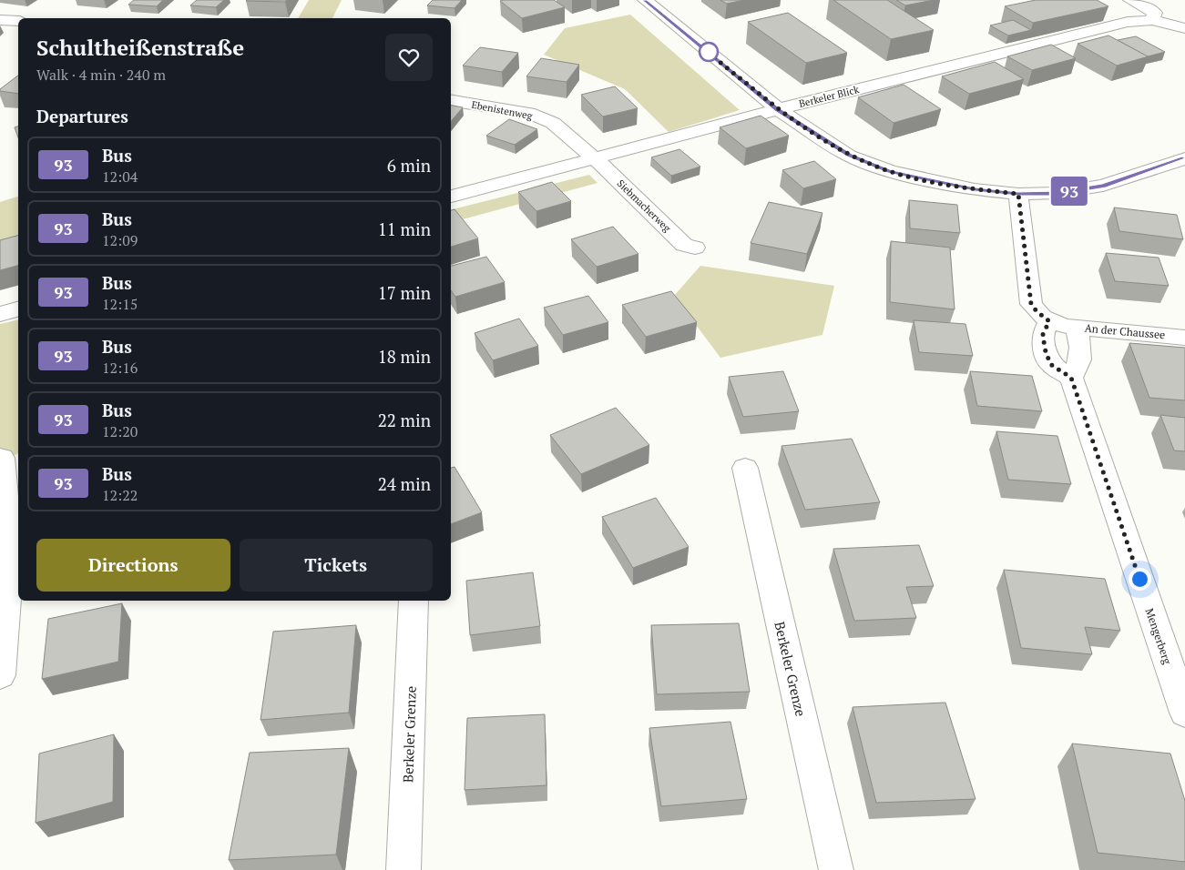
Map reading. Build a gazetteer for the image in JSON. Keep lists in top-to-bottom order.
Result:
{
  "streets": {
    "street": [
      "Berkeler Blick",
      "Ebenistenweg",
      "Siebmacherweg",
      "An der Chaussee",
      "Mengerberg",
      "Berkeler Grenze"
    ]
  },
  "crossings": [
    ["Berkeler Blick", "Ebenistenweg"],
    ["Berkeler Blick", "Siebmacherweg"],
    ["Ebenistenweg", "Siebmacherweg"]
  ],
  "lines": ["bus line 93"],
  "page": {
    "on_map": "93",
    "heading": [
      ["Schultheißenstraße", "Walk · 4 min · 240 m"],
      "Departures"
    ],
    "list": [
      {
        "mark": "93",
        "name": "Bus",
        "note": "12:04",
        "value": "6 min"
      },
      {
        "mark": "93",
        "name": "Bus",
        "note": "12:09",
        "value": "11 min"
      },
      {
        "mark": "93",
        "name": "Bus",
        "note": "12:15",
        "value": "17 min"
      },
      {
        "mark": "93",
        "name": "Bus",
        "note": "12:16",
        "value": "18 min"
      },
      {
        "mark": "93",
        "name": "Bus",
        "note": "12:20",
        "value": "22 min"
      },
      {
        "mark": "93",
        "name": "Bus",
        "note": "12:22",
        "value": "24 min"
      }
    ],
    "buttons": ["Directions", "Tickets"]
  }
}
